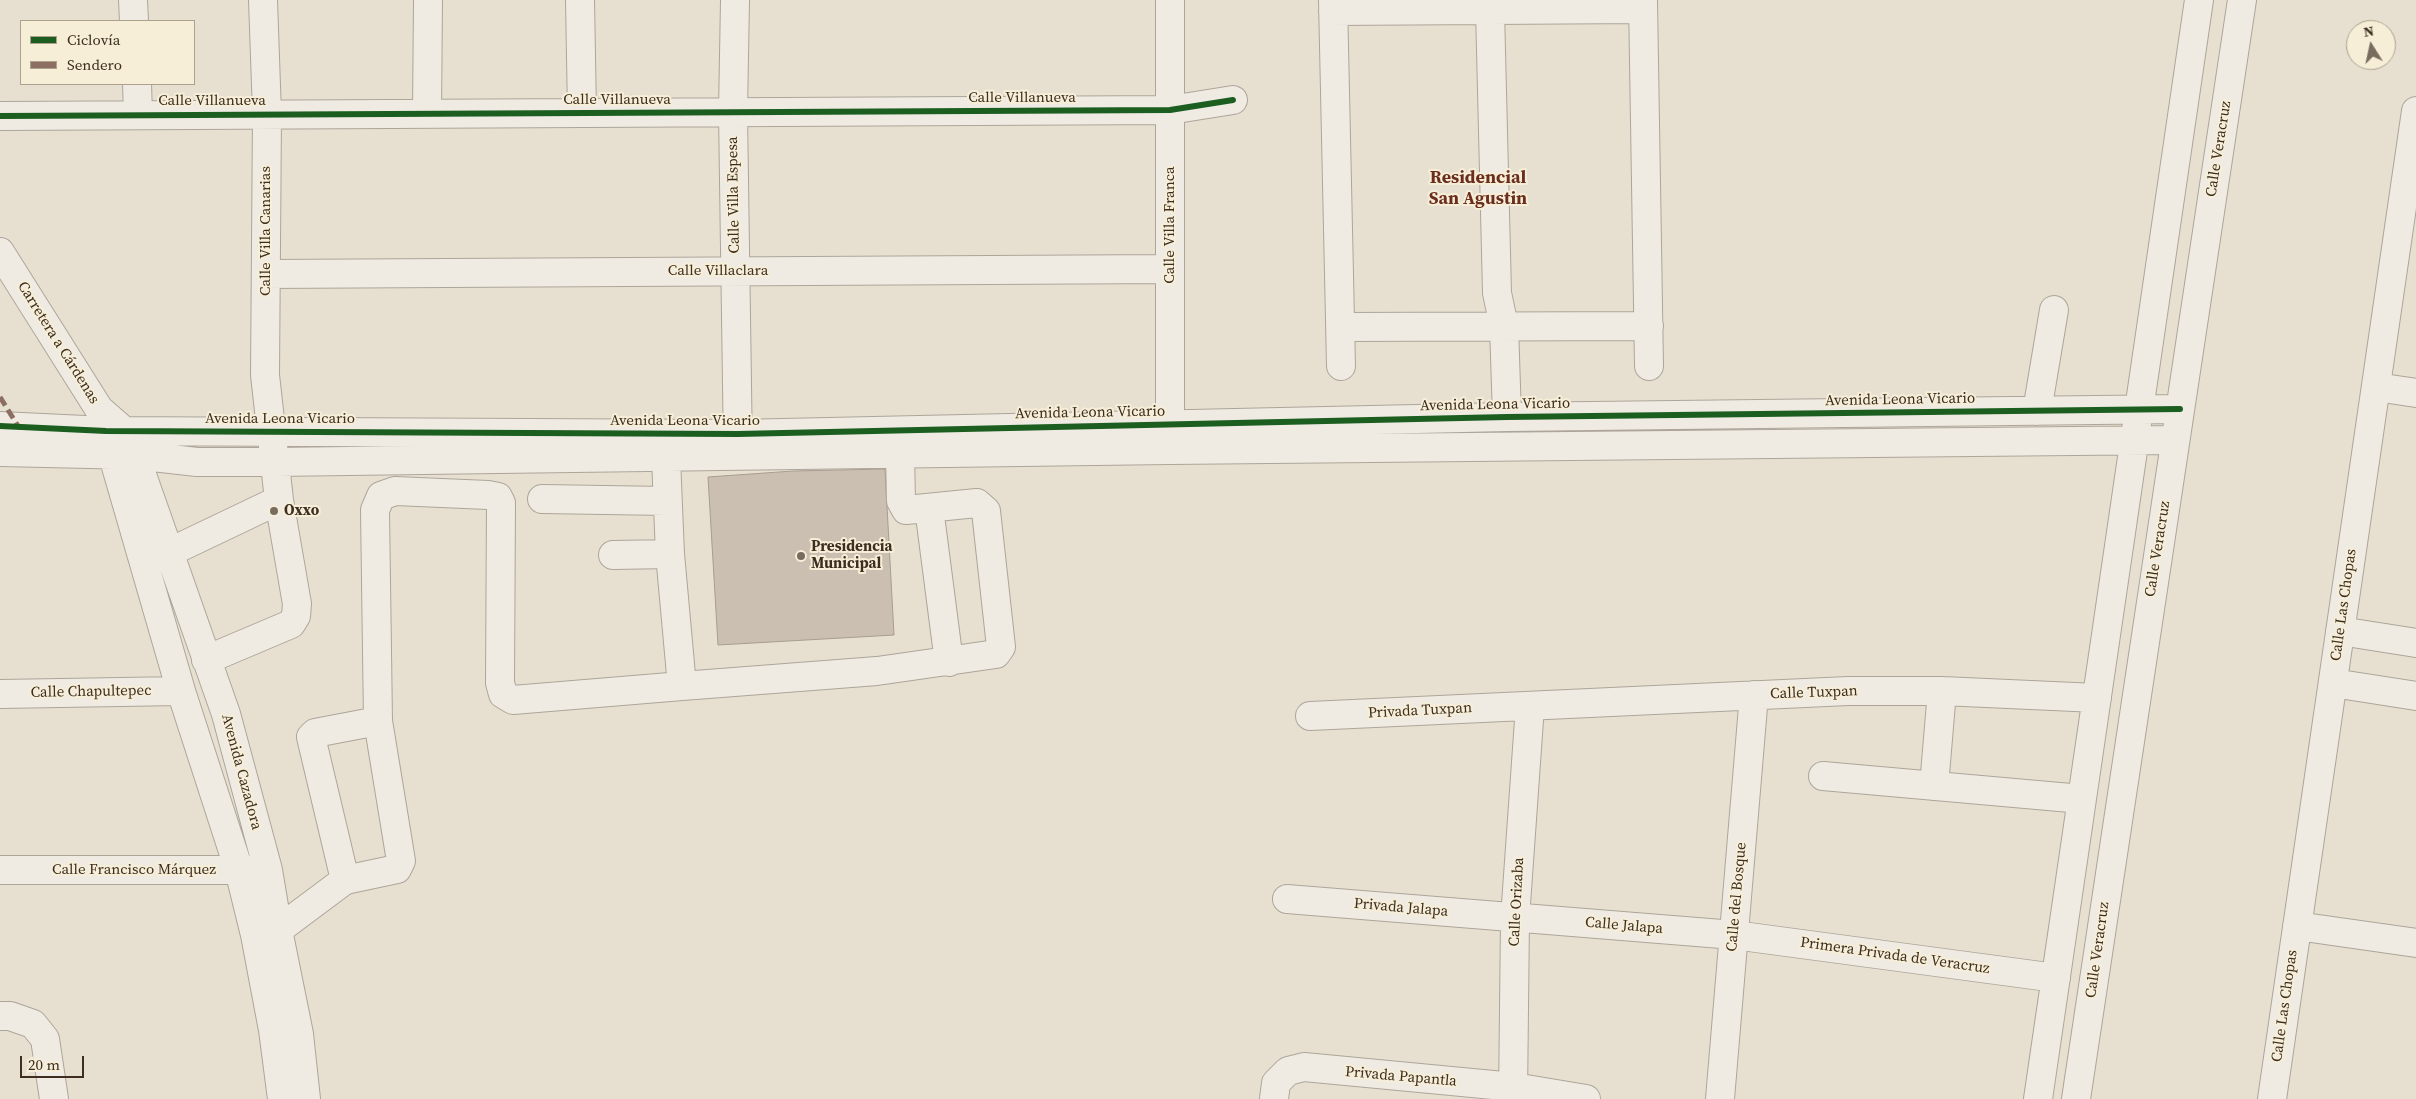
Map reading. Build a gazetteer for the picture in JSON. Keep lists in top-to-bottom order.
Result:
{
  "streets": {
    "street": [
      "Calle Villanueva",
      "Calle Veracruz",
      "Calle Villa Espesa",
      "Calle Villa Franca",
      "Calle Villa Canarias",
      "Calle Villaclara",
      "Carretera a Cárdenas",
      "Avenida Leona Vicario",
      "Calle Las Chopas",
      "Calle Chapultepec",
      "Calle Tuxpan",
      "Privada Tuxpan",
      "Avenida Cazadora",
      "Calle Francisco Márquez",
      "Calle del Bosque",
      "Calle Orizaba",
      "Privada Jalapa",
      "Calle Jalapa",
      "Primera Privada de Veracruz",
      "Privada Papantla"
    ]
  },
  "crossings": [
    ["Calle Villanueva", "Calle Villa Espesa"],
    ["Calle Villanueva", "Calle Villa Franca"],
    ["Calle Villanueva", "Calle Villa Canarias"],
    ["Calle Veracruz", "Avenida Leona Vicario"],
    ["Calle Villa Espesa", "Calle Villaclara"],
    ["Calle Villa Espesa", "Avenida Leona Vicario"],
    ["Calle Villa Franca", "Calle Villaclara"],
    ["Calle Villa Franca", "Avenida Leona Vicario"],
    ["Calle Villa Canarias", "Calle Villaclara"],
    ["Calle Villa Canarias", "Avenida Leona Vicario"],
    ["Calle Villa Canarias", "Avenida Cazadora"],
    ["Carretera a Cárdenas", "Avenida Leona Vicario"],
    ["Carretera a Cárdenas", "Avenida Cazadora"],
    ["Avenida Leona Vicario", "Avenida Cazadora"],
    ["Calle Chapultepec", "Avenida Cazadora"],
    ["Calle Tuxpan", "Privada Tuxpan"],
    ["Calle Tuxpan", "Calle del Bosque"],
    ["Calle Tuxpan", "Calle Orizaba"],
    ["Privada Tuxpan", "Calle Orizaba"],
    ["Avenida Cazadora", "Calle Francisco Márquez"],
    ["Calle del Bosque", "Calle Jalapa"],
    ["Calle del Bosque", "Primera Privada de Veracruz"],
    ["Calle Orizaba", "Privada Jalapa"],
    ["Calle Orizaba", "Calle Jalapa"],
    ["Calle Orizaba", "Privada Papantla"],
    ["Privada Jalapa", "Calle Jalapa"],
    ["Calle Jalapa", "Primera Privada de Veracruz"]
  ],
  "districts": ["Residencial San Agustin"],
  "places": ["Oxxo", "Presidencia Municipal"],
  "legend": ["Ciclovía", "Sendero"],
  "scale_bar": "20 m",
  "north": "top"
}
